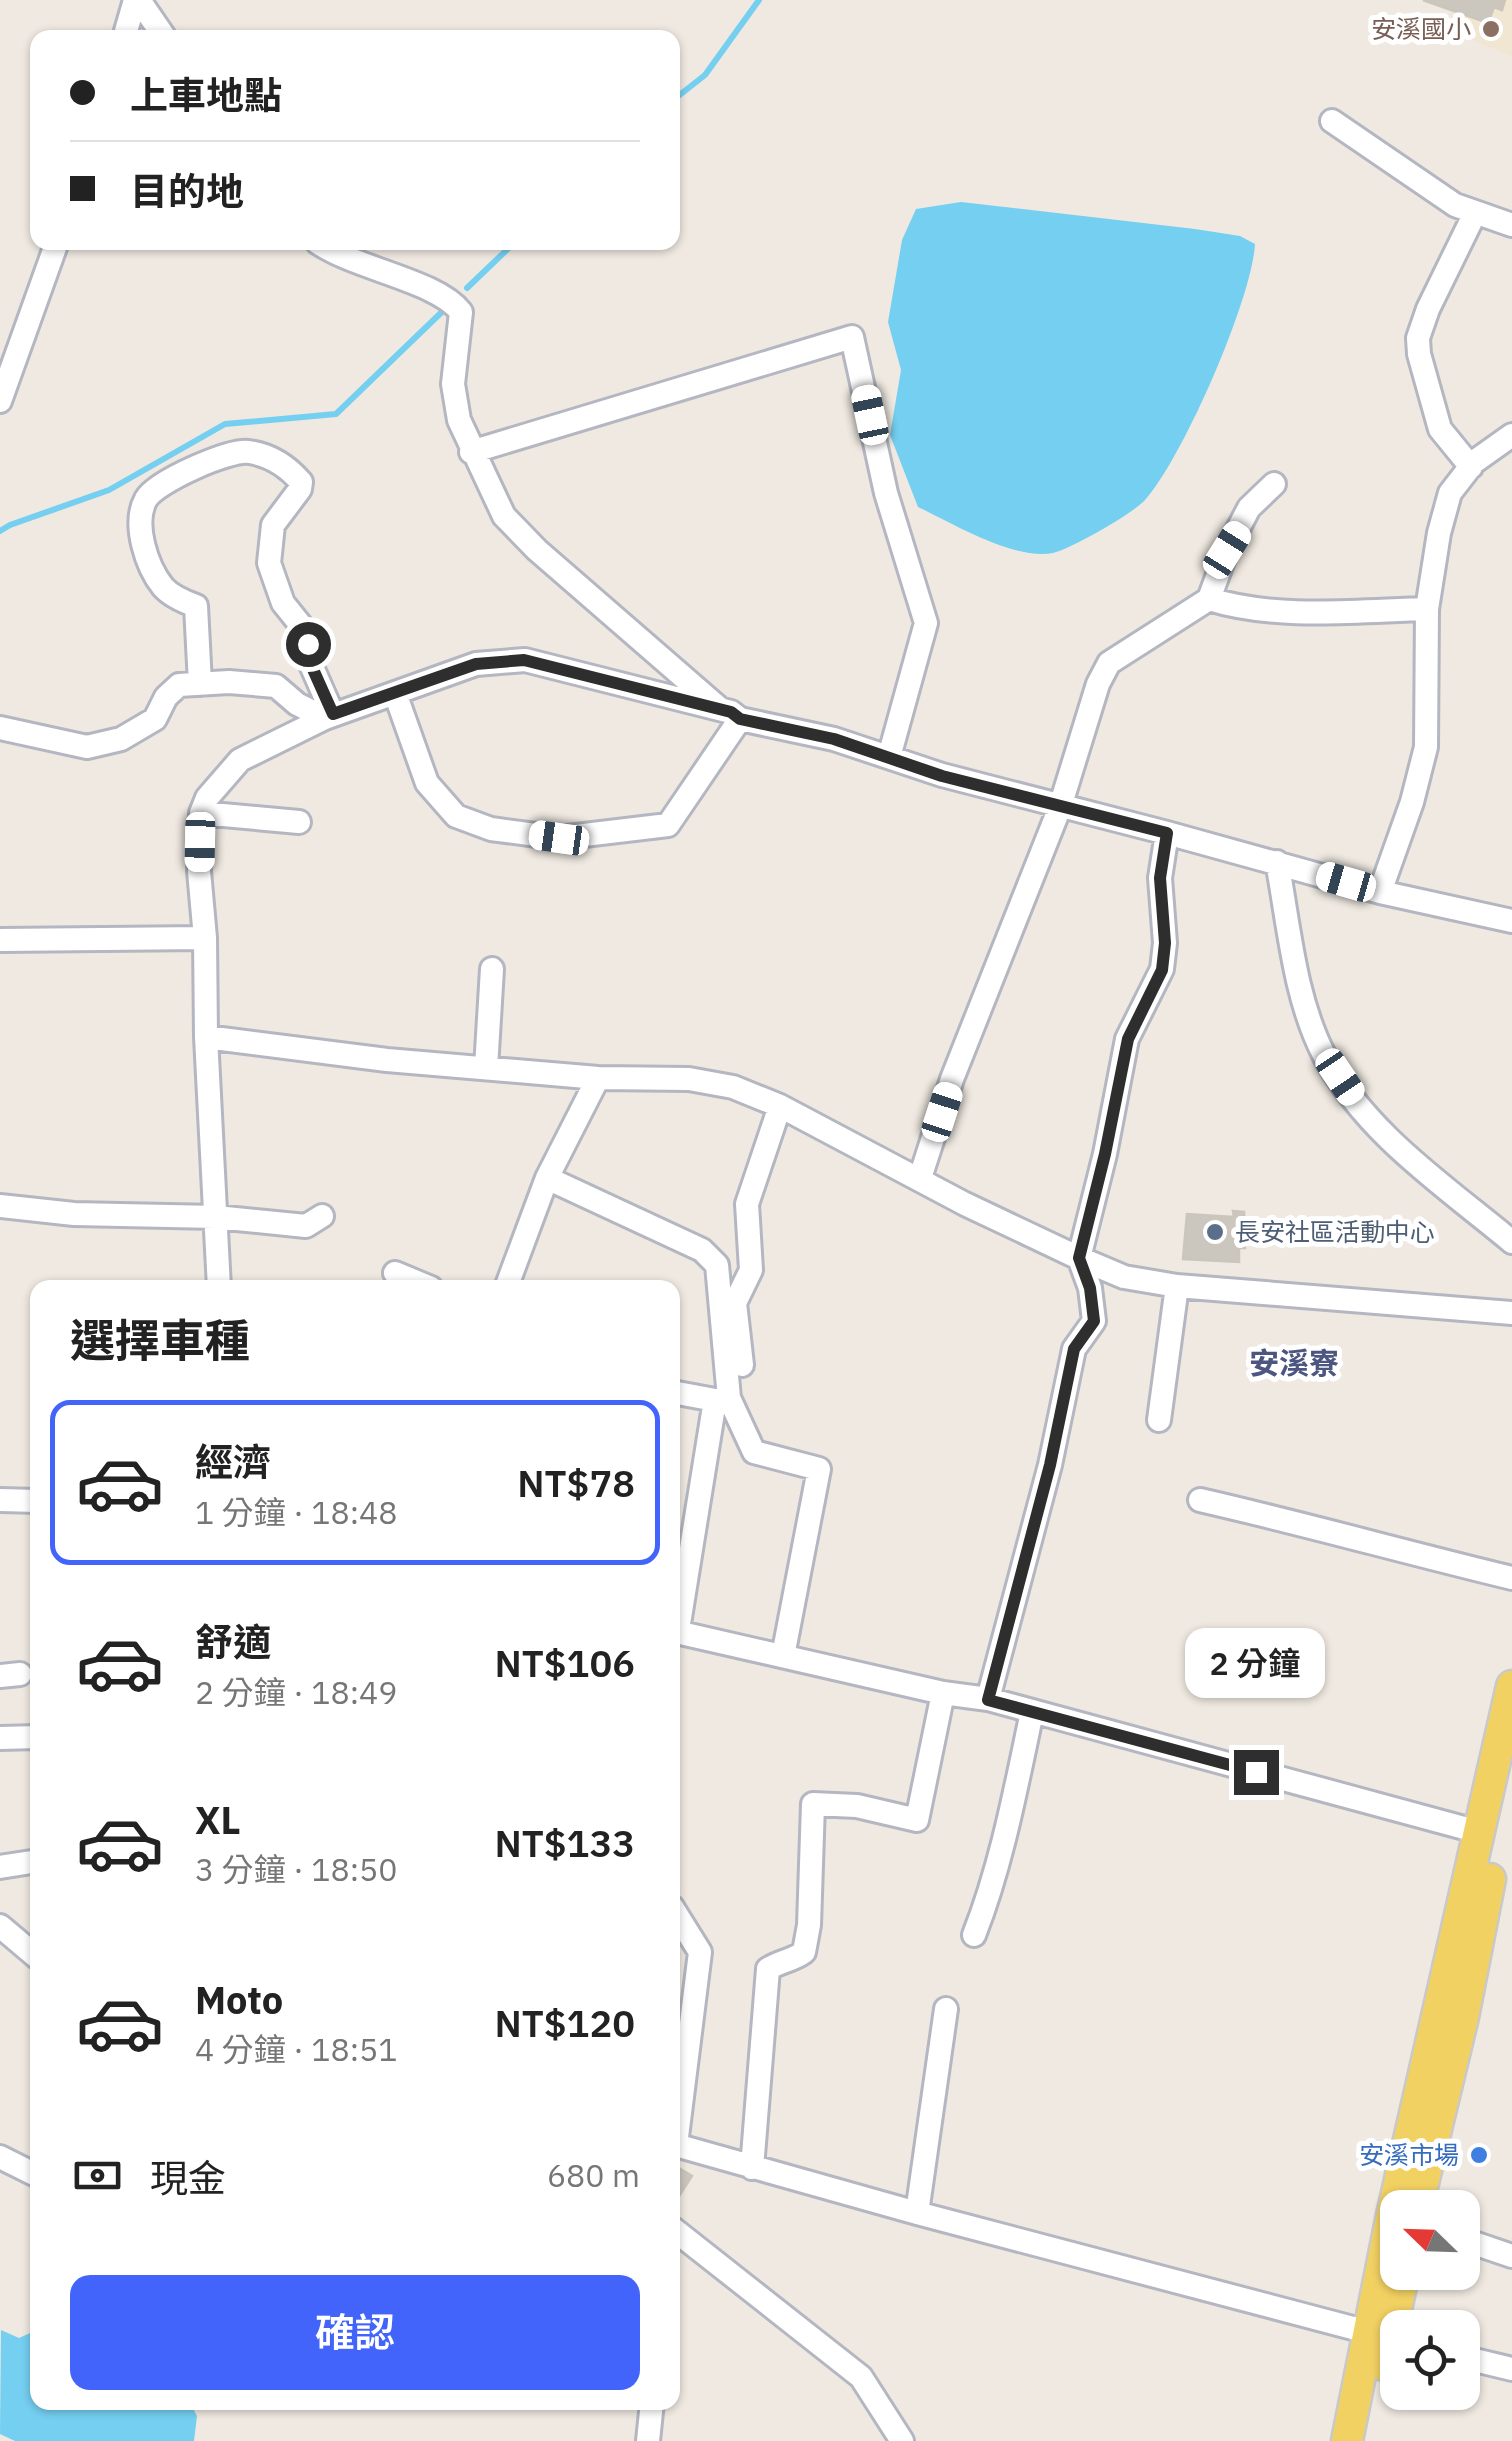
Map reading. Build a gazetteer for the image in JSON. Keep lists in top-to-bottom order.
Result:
{
  "districts": ["安溪寮"],
  "places": ["安溪國小", "長安社區活動中心", "安溪市場"],
  "north": "top left",
  "page": {
    "banner": ["上車地點", "目的地"],
    "heading": "選擇車種",
    "list": [
      {
        "name": "經濟",
        "note": "1 分鐘 · 18:48",
        "value": "NT$78"
      },
      {
        "name": "舒適",
        "note": "2 分鐘 · 18:49",
        "value": "NT$106"
      },
      {
        "name": "XL",
        "note": "3 分鐘 · 18:50",
        "value": "NT$133"
      },
      {
        "name": "Moto",
        "note": "4 分鐘 · 18:51",
        "value": "NT$120"
      }
    ],
    "bubble": "2 分鐘",
    "pay": ["現金", "680 m"],
    "buttons": "確認"
  }
}
